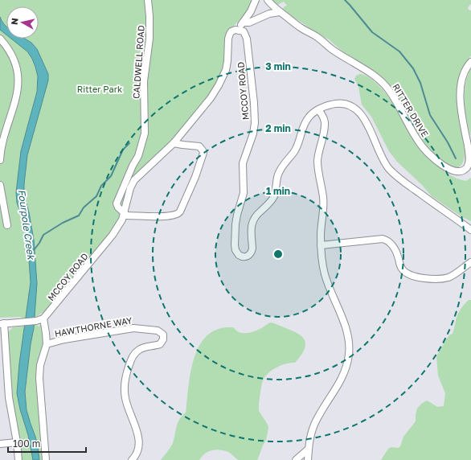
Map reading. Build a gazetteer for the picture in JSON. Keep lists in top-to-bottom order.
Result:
{
  "streets": {
    "street": [
      "CALDWELL ROAD",
      "MCCOY ROAD",
      "RITTER DRIVE",
      "HAWTHORNE WAY"
    ]
  },
  "crossings": [
    ["CALDWELL ROAD", "MCCOY ROAD"]
  ],
  "water": ["Fourpole Creek"],
  "parks": ["Ritter Park"],
  "scale_bar": "100 m",
  "north": "left",
  "rings": ["3 min", "2 min", "1 min"]
}
